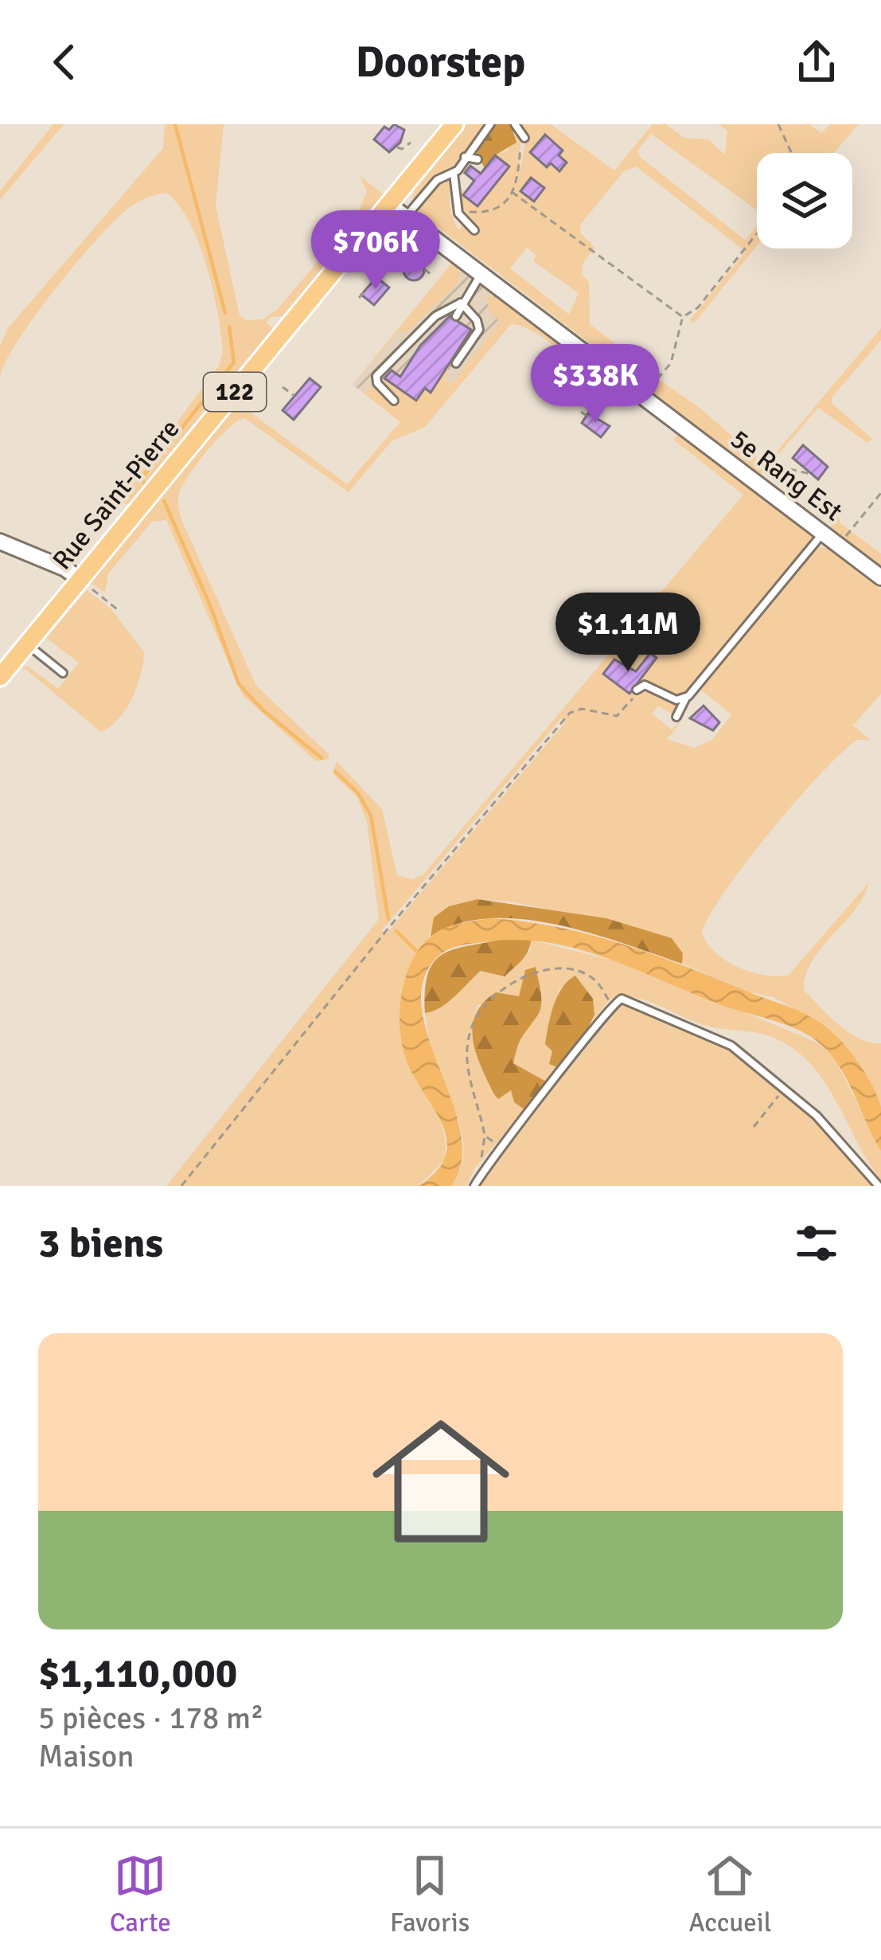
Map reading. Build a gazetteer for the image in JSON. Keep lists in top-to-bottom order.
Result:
{
  "streets": {
    "main road": ["122", "Rue Saint-Pierre"],
    "street": ["5e Rang Est"]
  },
  "crossings": [
    ["5e Rang Est", "Rue Saint-Pierre"]
  ],
  "page": {
    "header": "Doorstep",
    "price": ["$706K", "$338K", "$1.11M"],
    "heading": "3 biens",
    "list": [
      {
        "name": "$1,110,000",
        "note": "5 pièces · 178 m² · Maison"
      }
    ],
    "tabs": ["Carte", "Favoris", "Accueil"]
  }
}
